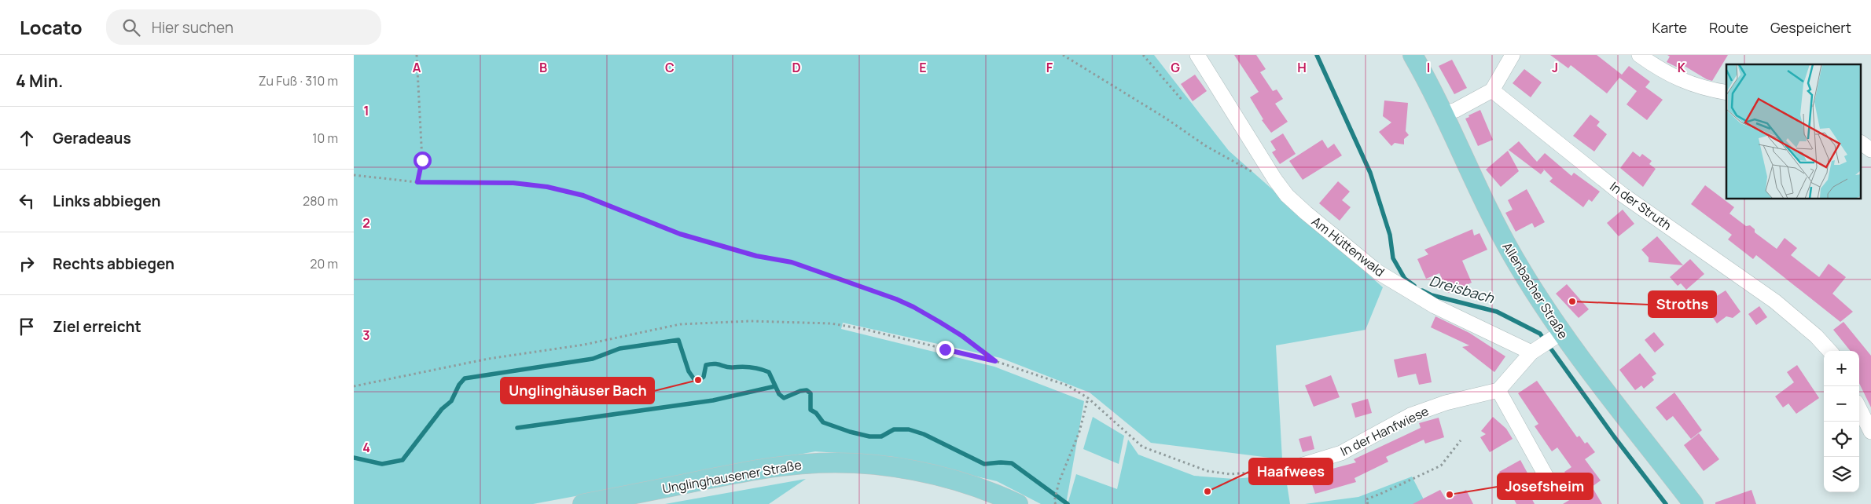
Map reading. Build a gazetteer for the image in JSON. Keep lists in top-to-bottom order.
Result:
{
  "streets": {
    "main road": ["Allenbacher Straße", "Unglinghausener Straße"],
    "street": ["In der Struth", "Am Hüttenwald", "In der Hanfwiese"]
  },
  "crossings": [
    ["Am Hüttenwald", "Allenbacher Straße"]
  ],
  "water": ["Dreisbach"],
  "places": [
    "Stroths",
    "Unglinghäuser Bach",
    "Haafwees",
    "Josefsheim"
  ],
  "page": {
    "header": "Locato",
    "search": "Hier suchen",
    "nav": ["Karte", "Route", "Gespeichert"],
    "heading": ["4 Min.", "Zu Fuß · 310 m"],
    "list": [
      ["Geradeaus", "10 m"],
      ["Links abbiegen", "280 m"],
      ["Rechts abbiegen", "20 m"],
      "Ziel erreicht"
    ],
    "map_buttons": ["+", "−"]
  },
  "grid": {
    "columns": [
      "A",
      "B",
      "C",
      "D",
      "E",
      "F",
      "G",
      "H",
      "I",
      "J",
      "K"
    ],
    "rows": [
      "1",
      "2",
      "3",
      "4"
    ]
  }
}
